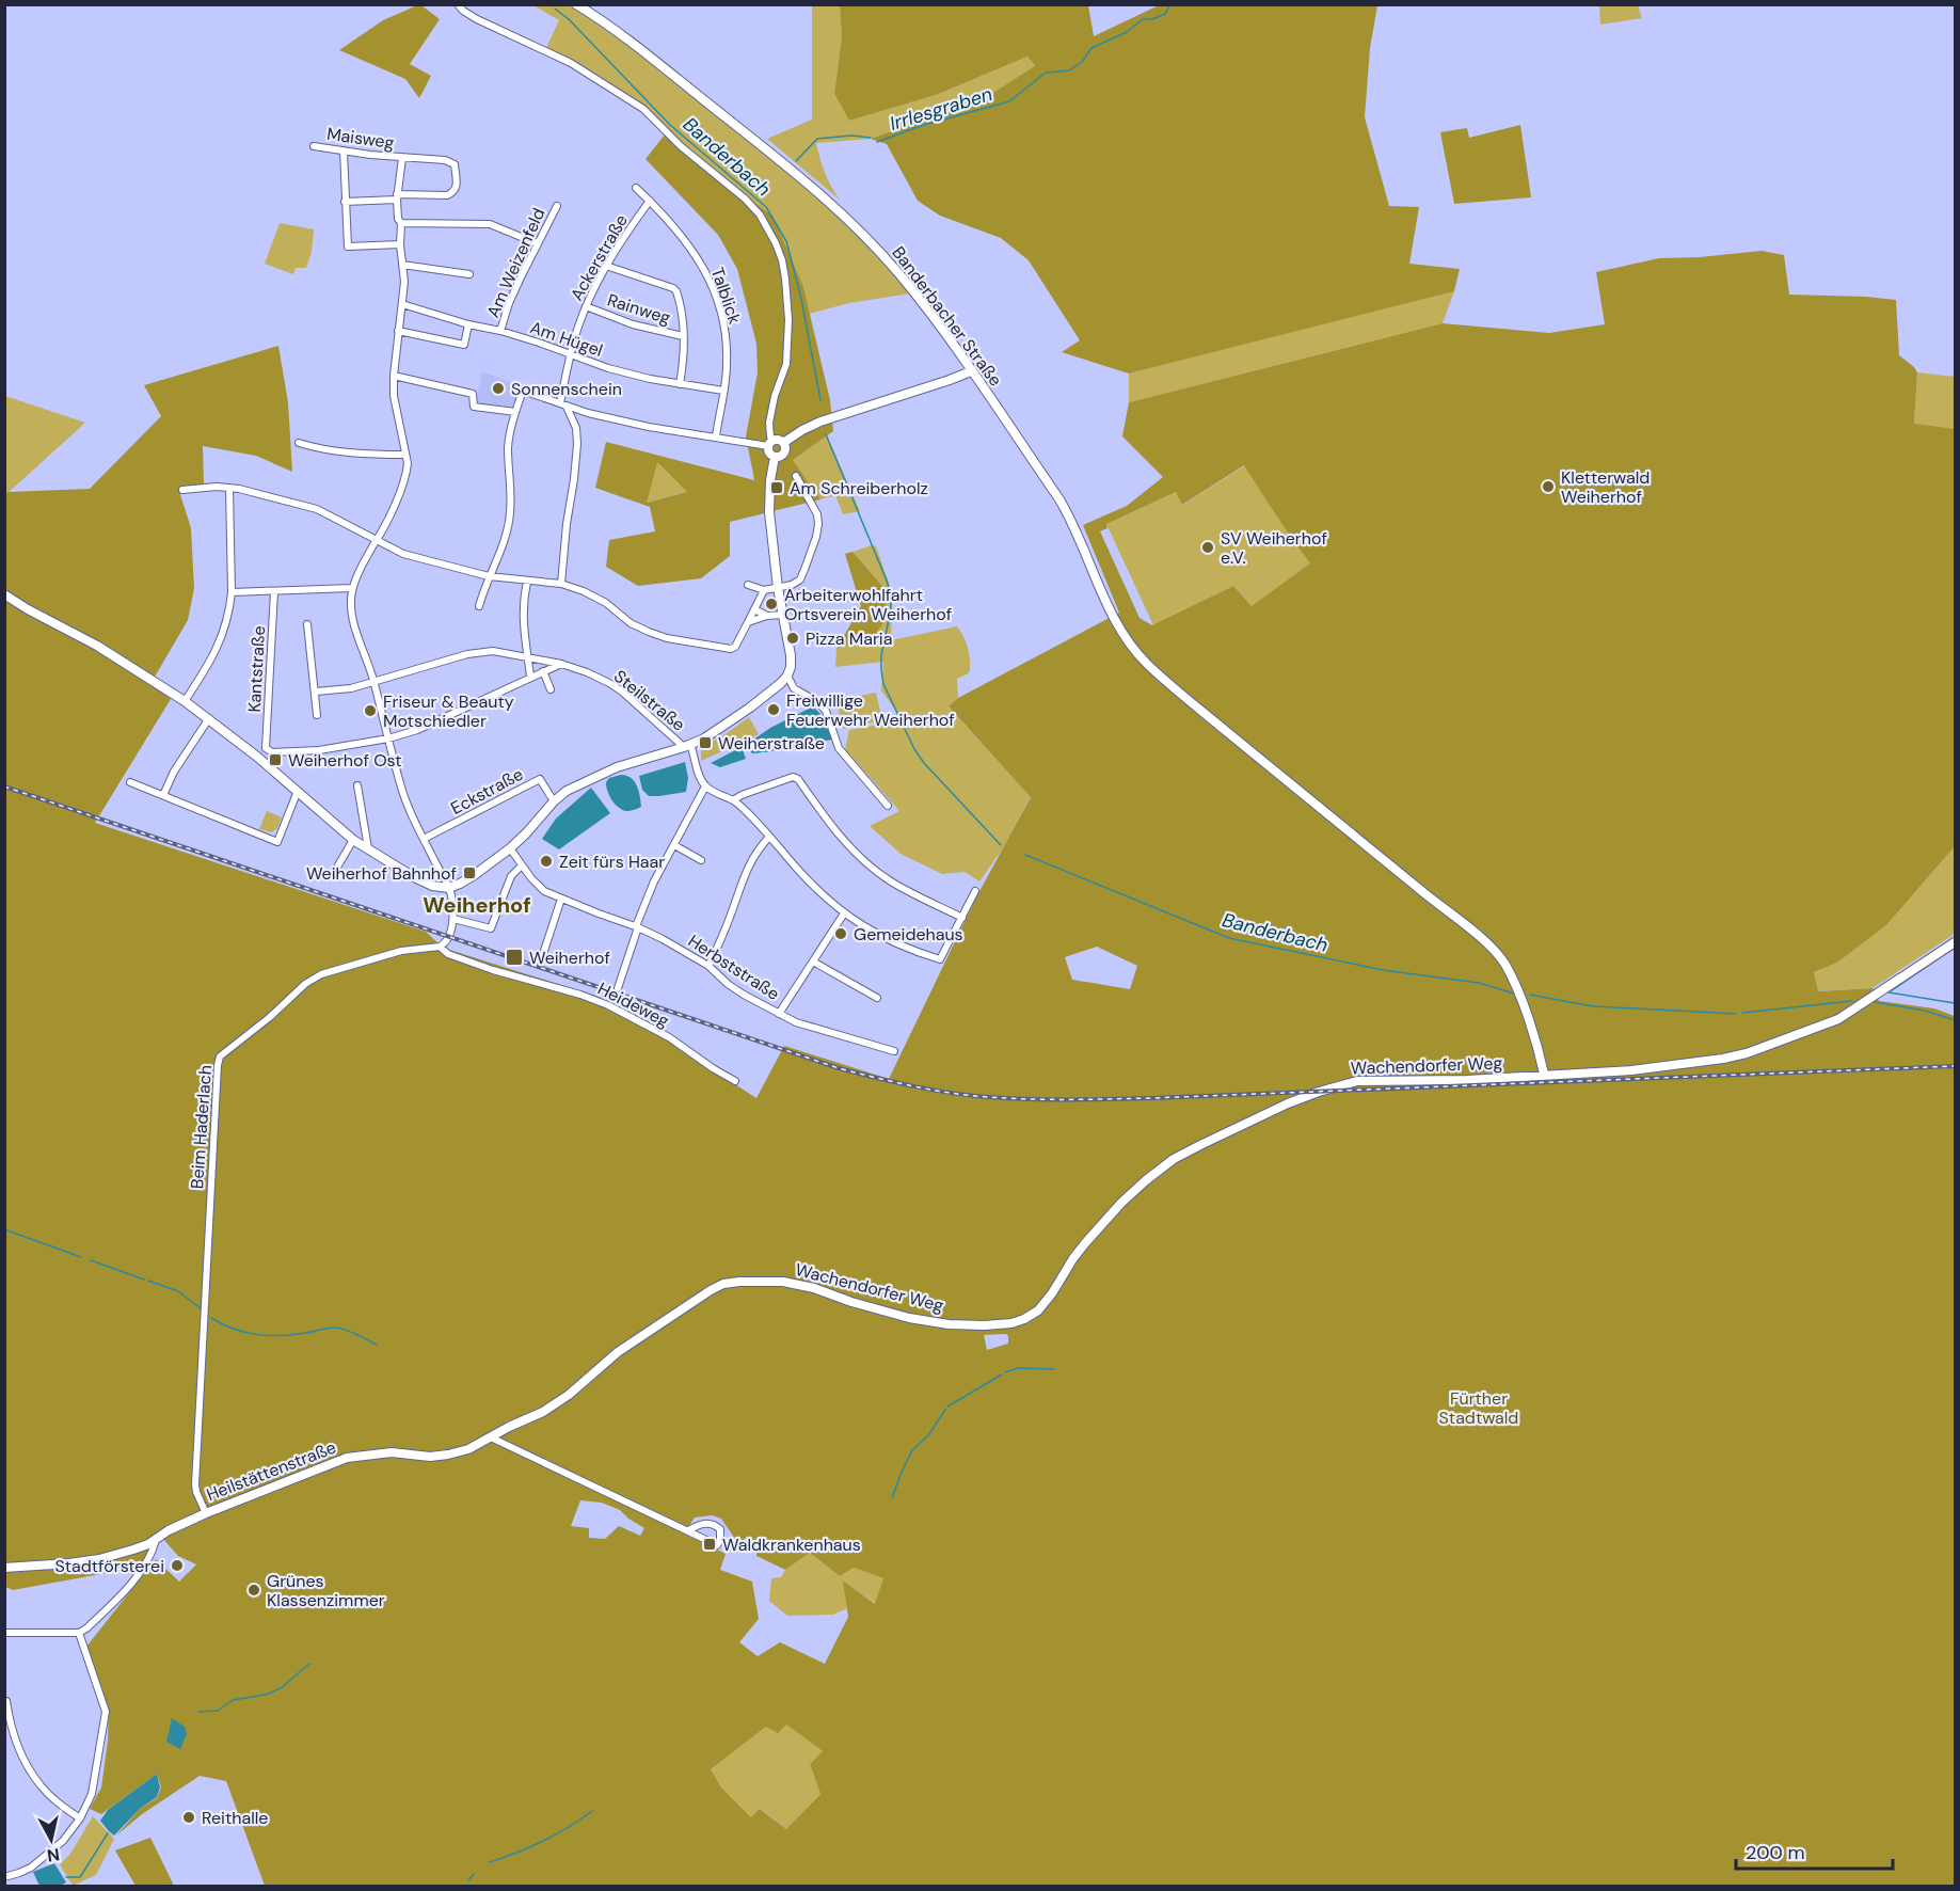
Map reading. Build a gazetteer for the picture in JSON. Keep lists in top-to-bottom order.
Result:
{
  "streets": {
    "street": [
      "Maisweg",
      "Ackerstraße",
      "Am Weizenfeld",
      "Talblick",
      "Rainweg",
      "Banderbacher Straße",
      "Am Hügel",
      "Kantstraße",
      "Steilstraße",
      "Eckstraße",
      "Herbststraße",
      "Heideweg",
      "Wachendorfer Weg",
      "Beim Haderlach",
      "Heilstättenstraße"
    ]
  },
  "crossings": [
    ["Ackerstraße", "Talblick"],
    ["Ackerstraße", "Rainweg"],
    ["Ackerstraße", "Am Hügel"],
    ["Am Weizenfeld", "Am Hügel"],
    ["Talblick", "Am Hügel"],
    ["Banderbacher Straße", "Wachendorfer Weg"],
    ["Heideweg", "Beim Haderlach"],
    ["Wachendorfer Weg", "Heilstättenstraße"],
    ["Beim Haderlach", "Heilstättenstraße"]
  ],
  "districts": ["Weiherhof"],
  "water": ["Irrlesgraben", "Banderbach"],
  "parks": ["Fürther Stadtwald"],
  "places": {
    "other": [
      "Sonnenschein",
      "Kletterwald Weiherhof",
      "SV Weiherhof e.V.",
      "Arbeiterwohlfahrt Ortsverein Weiherhof",
      "Pizza Maria",
      "Freiwillige Feuerwehr Weiherhof",
      "Friseur & Beauty Motschiedler",
      "Zeit fürs Haar",
      "Gemeidehaus",
      "Stadtförsterei",
      "Grünes Klassenzimmer",
      "Reithalle"
    ],
    "transit": [
      "Am Schreiberholz",
      "Weiherstraße",
      "Weiherhof Ost",
      "Weiherhof Bahnhof",
      "Weiherhof",
      "Waldkrankenhaus"
    ]
  },
  "scale_bar": "200 m",
  "north": "bottom"
}
